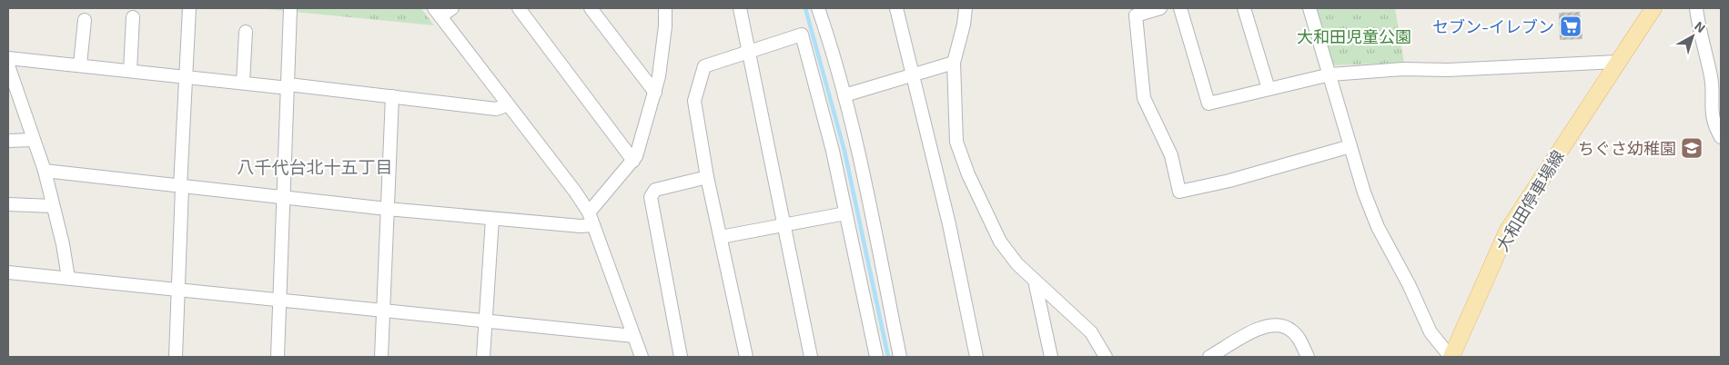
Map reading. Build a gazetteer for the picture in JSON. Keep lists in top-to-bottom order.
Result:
{
  "streets": {
    "main road": ["大和田停車場線"]
  },
  "districts": ["八千代台北十五丁目"],
  "parks": ["大和田児童公園"],
  "places": {
    "supermarket": ["セブン-イレブン"],
    "school or university": ["ちぐさ幼稚園"]
  },
  "north": "top right"
}
